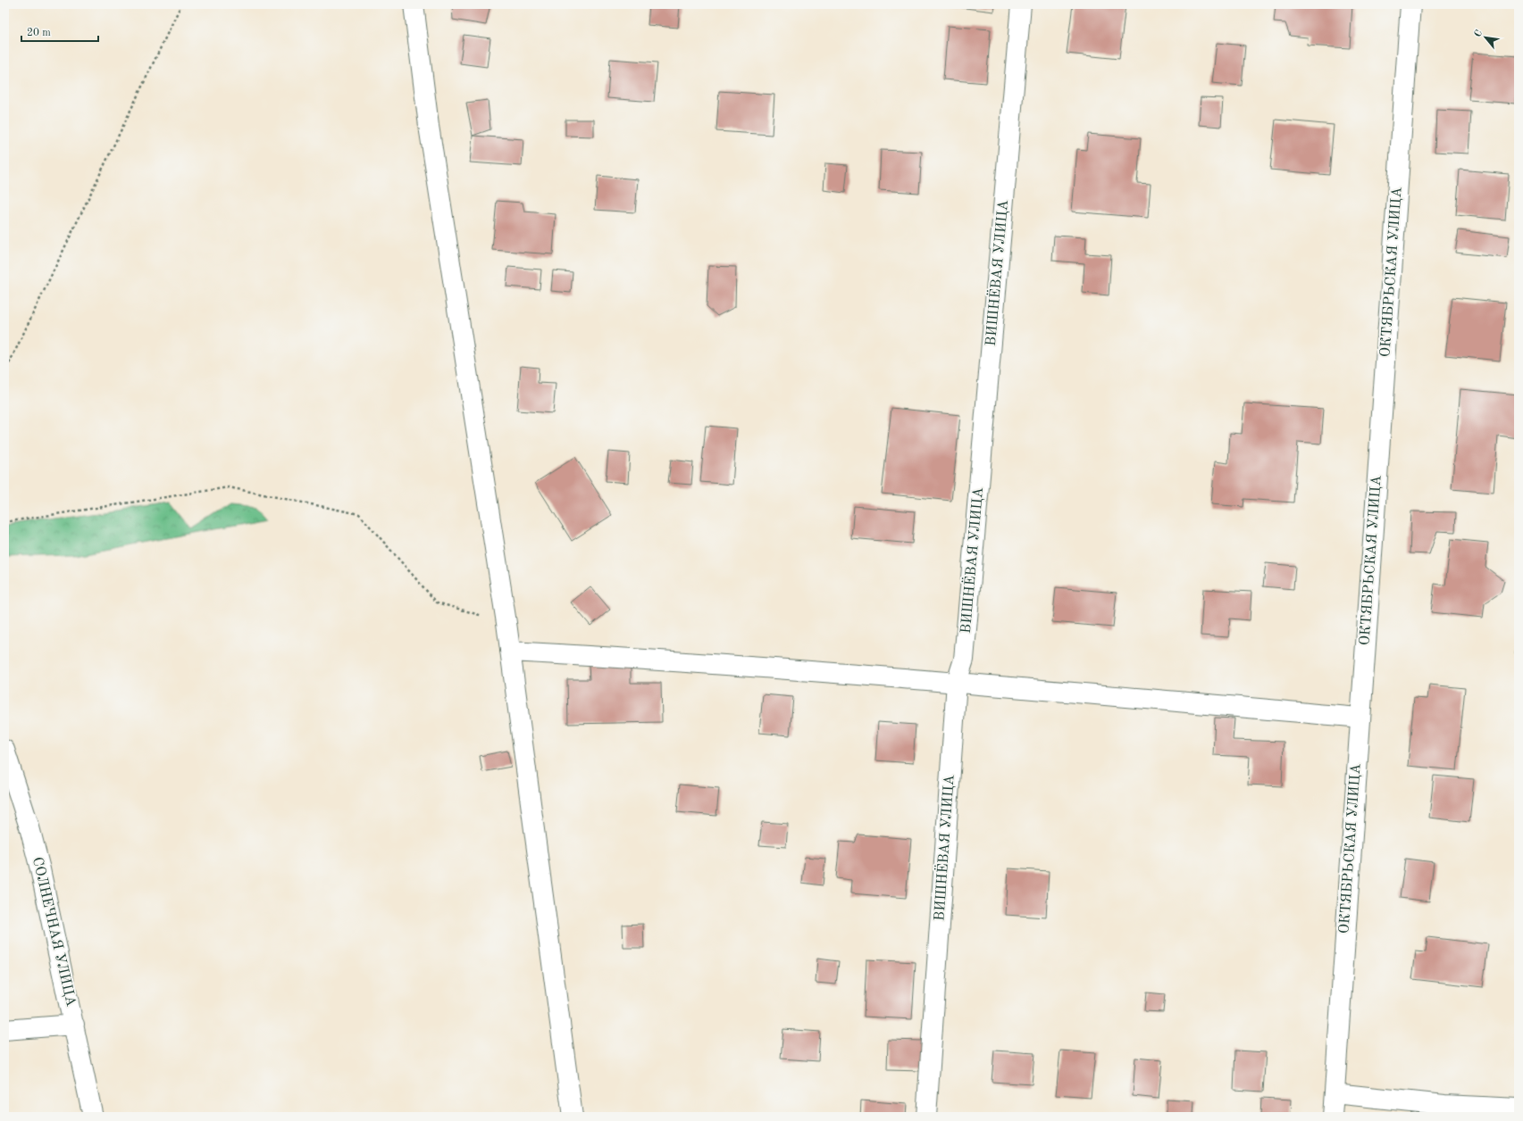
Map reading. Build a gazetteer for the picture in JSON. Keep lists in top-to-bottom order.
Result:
{
  "streets": {
    "street": ["ОКТЯБРЬСКАЯ УЛИЦА", "ВИШНЁВАЯ УЛИЦА", "СОЛНЕЧНАЯ УЛИЦА"]
  },
  "scale_bar": "20 m",
  "north": "top left"
}
